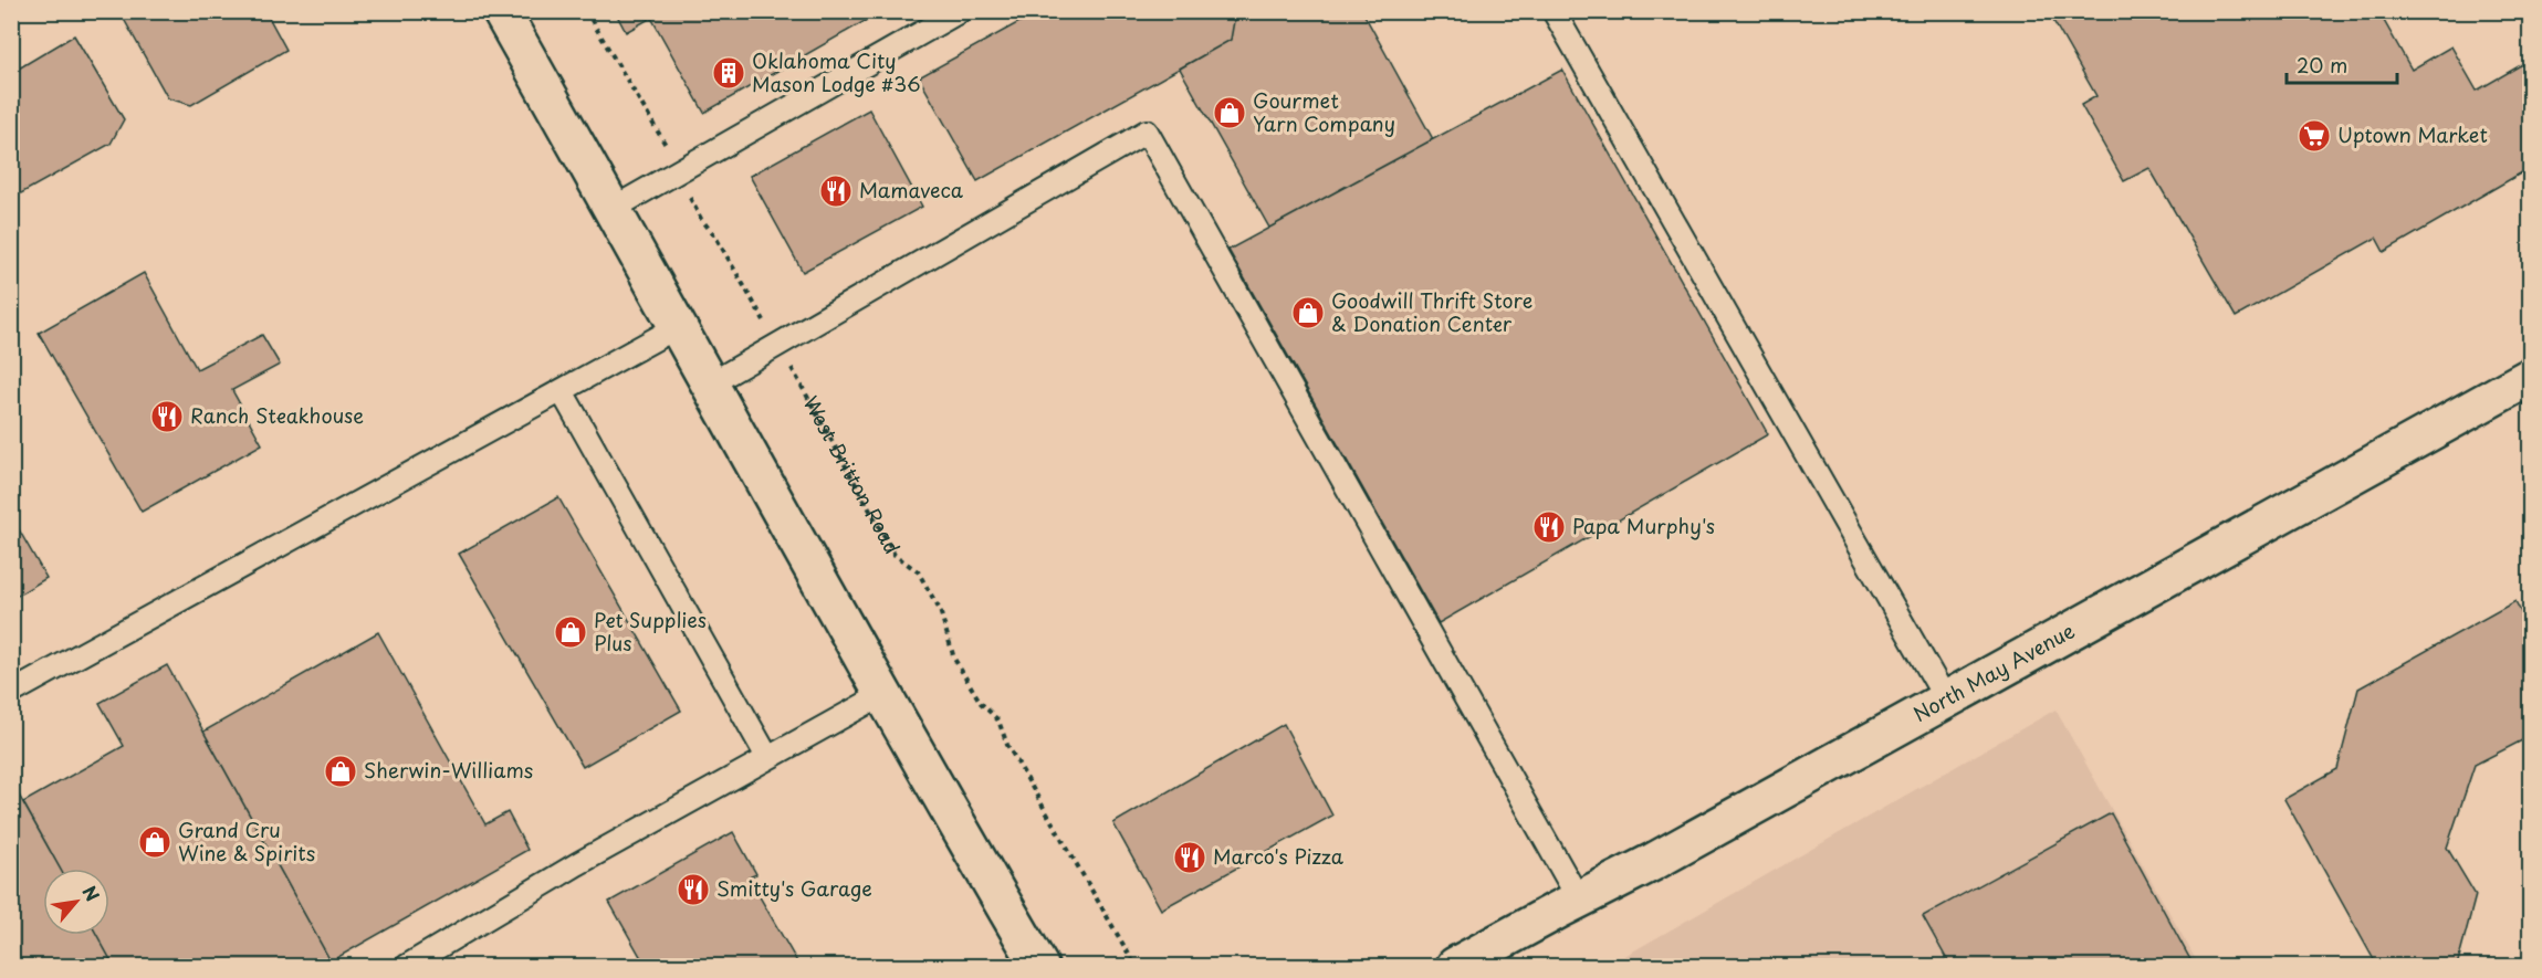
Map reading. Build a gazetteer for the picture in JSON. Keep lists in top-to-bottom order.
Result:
{
  "streets": {
    "main road": ["North May Avenue"],
    "path": ["West Britton Road"]
  },
  "places": {
    "building": ["Oklahoma City Mason Lodge #36"],
    "shop": [
      "Gourmet Yarn Company",
      "Goodwill Thrift Store & Donation Center",
      "Pet Supplies Plus",
      "Sherwin-Williams",
      "Grand Cru Wine & Spirits"
    ],
    "supermarket": ["Uptown Market"],
    "restaurant": [
      "Mamaveca",
      "Ranch Steakhouse",
      "Papa Murphy's",
      "Marco's Pizza",
      "Smitty's Garage"
    ]
  },
  "scale_bar": "20 m",
  "north": "top right"
}
